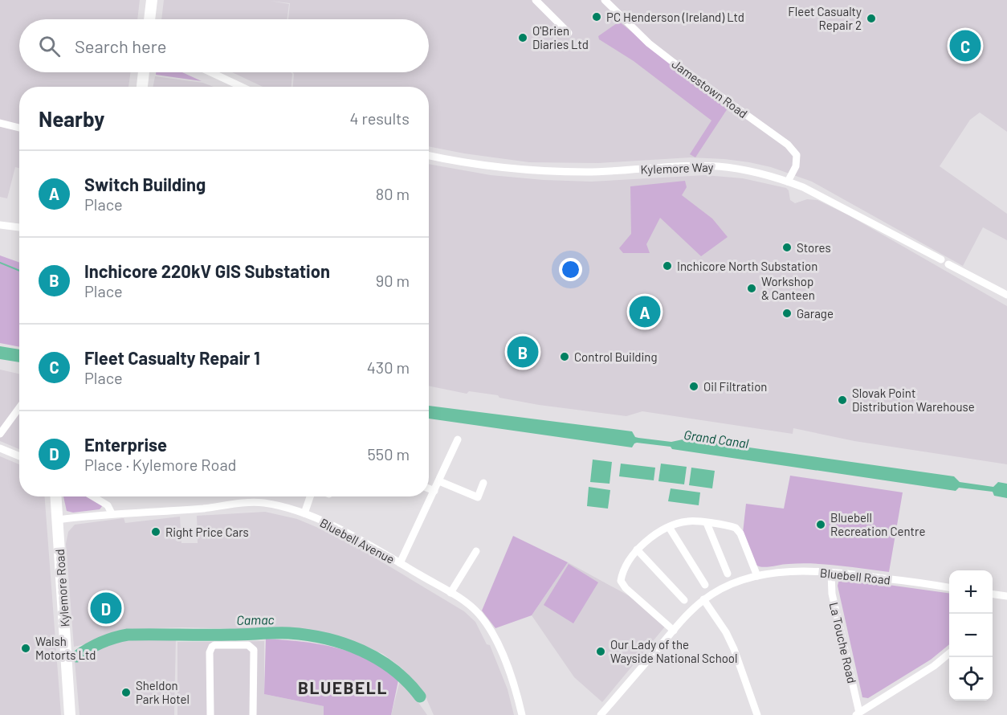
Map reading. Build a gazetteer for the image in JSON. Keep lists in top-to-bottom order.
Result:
{
  "streets": {
    "main road": ["Kylemore Road"],
    "street": [
      "Jamestown Road",
      "Kylemore Way",
      "Bluebell Avenue",
      "Bluebell Road",
      "La Touche Road"
    ]
  },
  "crossings": [
    ["Jamestown Road", "Kylemore Way"],
    ["Bluebell Avenue", "Kylemore Road"],
    ["Bluebell Road", "La Touche Road"]
  ],
  "districts": ["BLUEBELL"],
  "water": ["Grand Canal", "Camac"],
  "places": [
    "PC Henderson (Ireland) Ltd",
    "Fleet Casualty Repair 2",
    "O'Brien Diaries Ltd",
    "Stores",
    "Inchicore North Substation",
    "Workshop & Canteen",
    "Garage",
    "Control Building",
    "Oil Filtration",
    "Slovak Point Distribution Warehouse",
    "Bluebell Recreation Centre",
    "Right Price Cars",
    "Walsh Motorts Ltd",
    "Our Lady of the Wayside National School",
    "Sheldon Park Hotel"
  ],
  "page": {
    "search": "Search here",
    "pins": [
      "C",
      "A",
      "B",
      "D"
    ],
    "heading": ["Nearby", "4 results"],
    "list": [
      {
        "mark": "A",
        "name": "Switch Building",
        "note": "Place",
        "value": "80 m"
      },
      {
        "mark": "B",
        "name": "Inchicore 220kV GIS Substation",
        "note": "Place",
        "value": "90 m"
      },
      {
        "mark": "C",
        "name": "Fleet Casualty Repair 1",
        "note": "Place",
        "value": "430 m"
      },
      {
        "mark": "D",
        "name": "Enterprise",
        "note": "Place · Kylemore Road",
        "value": "550 m"
      }
    ],
    "map_buttons": ["+", "−"]
  }
}
